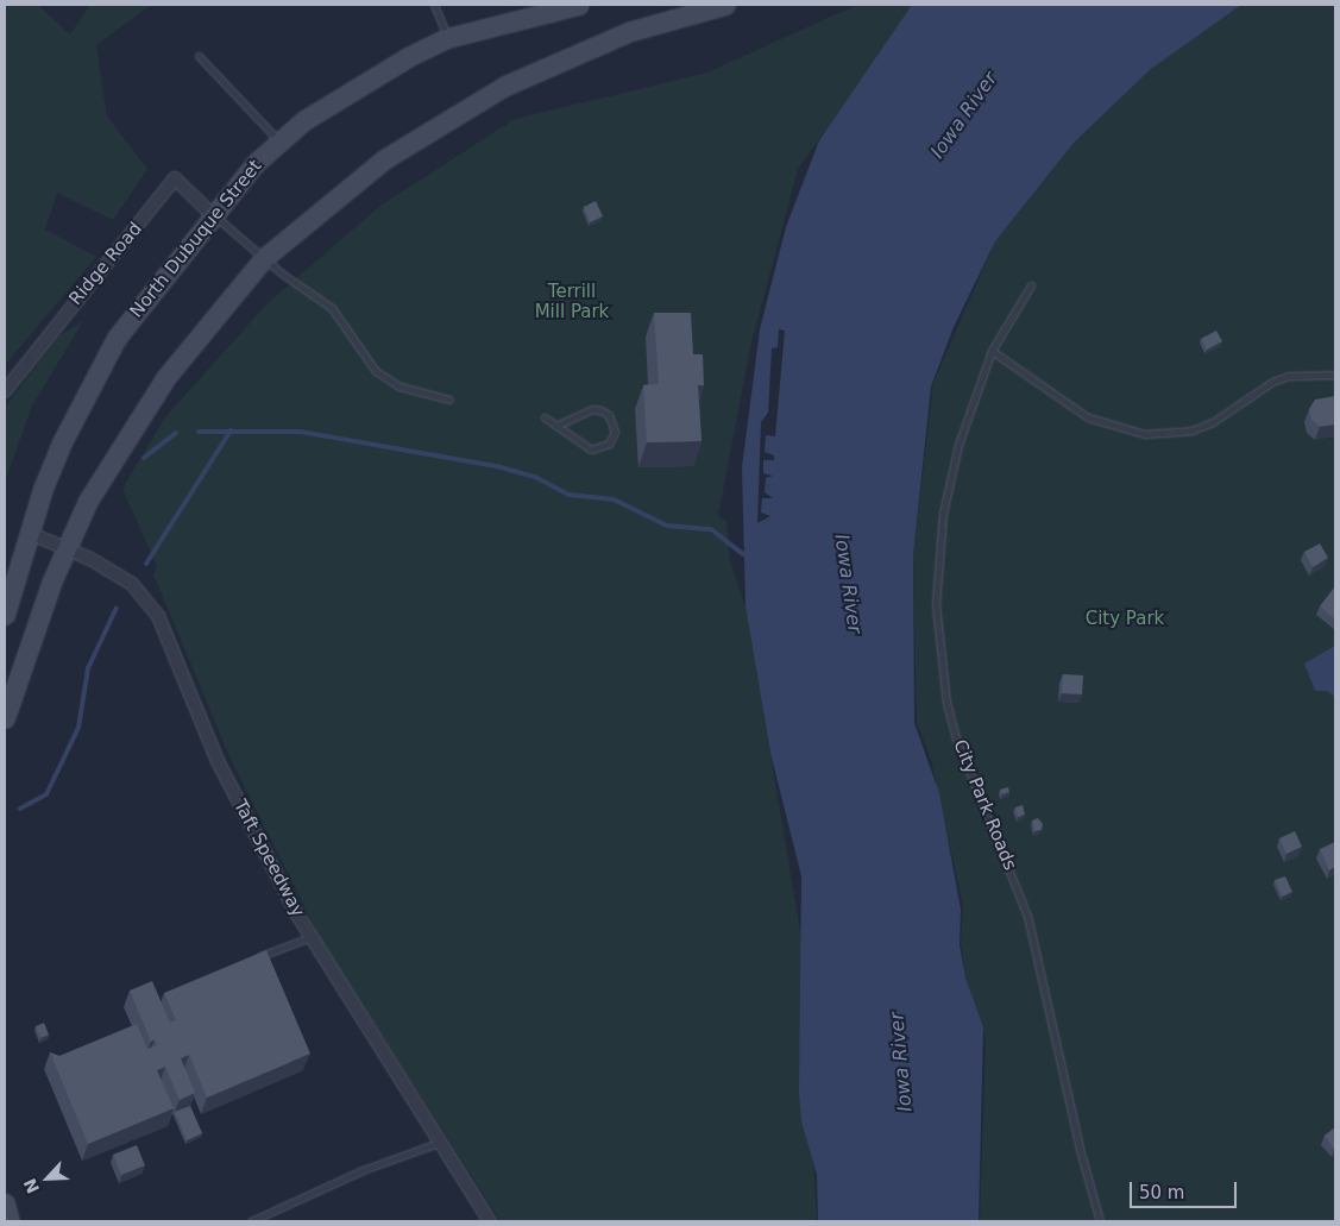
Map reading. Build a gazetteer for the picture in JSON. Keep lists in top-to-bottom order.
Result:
{
  "streets": {
    "main road": ["North Dubuque Street"],
    "street": ["Ridge Road", "Taft Speedway"],
    "lane": ["City Park Roads"]
  },
  "crossings": [
    ["North Dubuque Street", "Ridge Road"],
    ["North Dubuque Street", "Taft Speedway"]
  ],
  "water": ["Iowa River"],
  "parks": ["Terrill Mill Park", "City Park"],
  "scale_bar": "50 m",
  "north": "bottom left"
}
